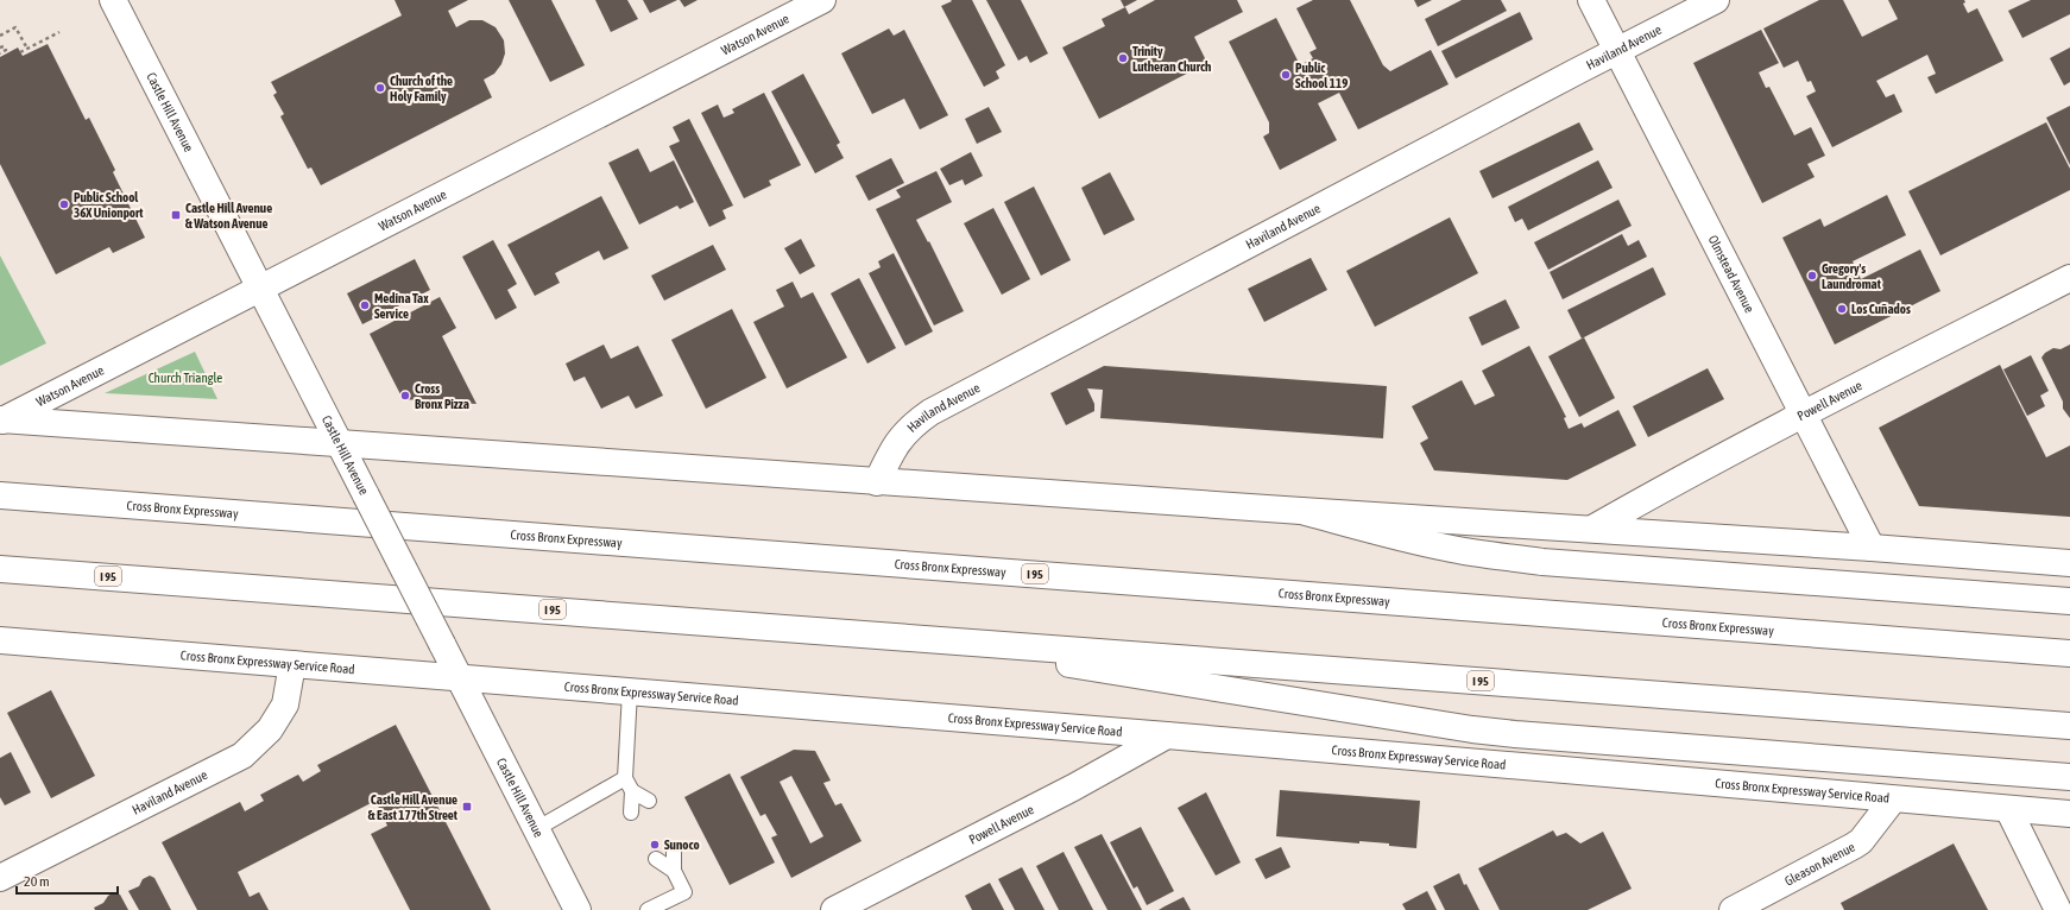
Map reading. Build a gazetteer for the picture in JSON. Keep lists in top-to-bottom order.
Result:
{
  "streets": {
    "main road": [
      "Watson Avenue",
      "Haviland Avenue",
      "Castle Hill Avenue",
      "Olmstead Avenue",
      "Powell Avenue",
      "Cross Bronx Expressway",
      "I 95",
      "Cross Bronx Expressway Service Road",
      "Gleason Avenue"
    ]
  },
  "crossings": [
    ["Watson Avenue", "Castle Hill Avenue"],
    ["Haviland Avenue", "Olmstead Avenue"],
    ["Haviland Avenue", "Cross Bronx Expressway Service Road"],
    ["Castle Hill Avenue", "Cross Bronx Expressway Service Road"],
    ["Olmstead Avenue", "Powell Avenue"],
    ["Powell Avenue", "Cross Bronx Expressway Service Road"],
    ["Cross Bronx Expressway Service Road", "Gleason Avenue"]
  ],
  "parks": ["Church Triangle"],
  "places": {
    "other": [
      "Trinity Lutheran Church",
      "Public School 119",
      "Church of the Holy Family",
      "Public School 36X Unionport",
      "Gregory's Laundromat",
      "Medina Tax Service",
      "Los Cuñados",
      "Cross Bronx Pizza",
      "Sunoco"
    ],
    "transit": ["Castle Hill Avenue & Watson Avenue", "Castle Hill Avenue & East 177th Street"]
  },
  "scale_bar": "20 m"
}
